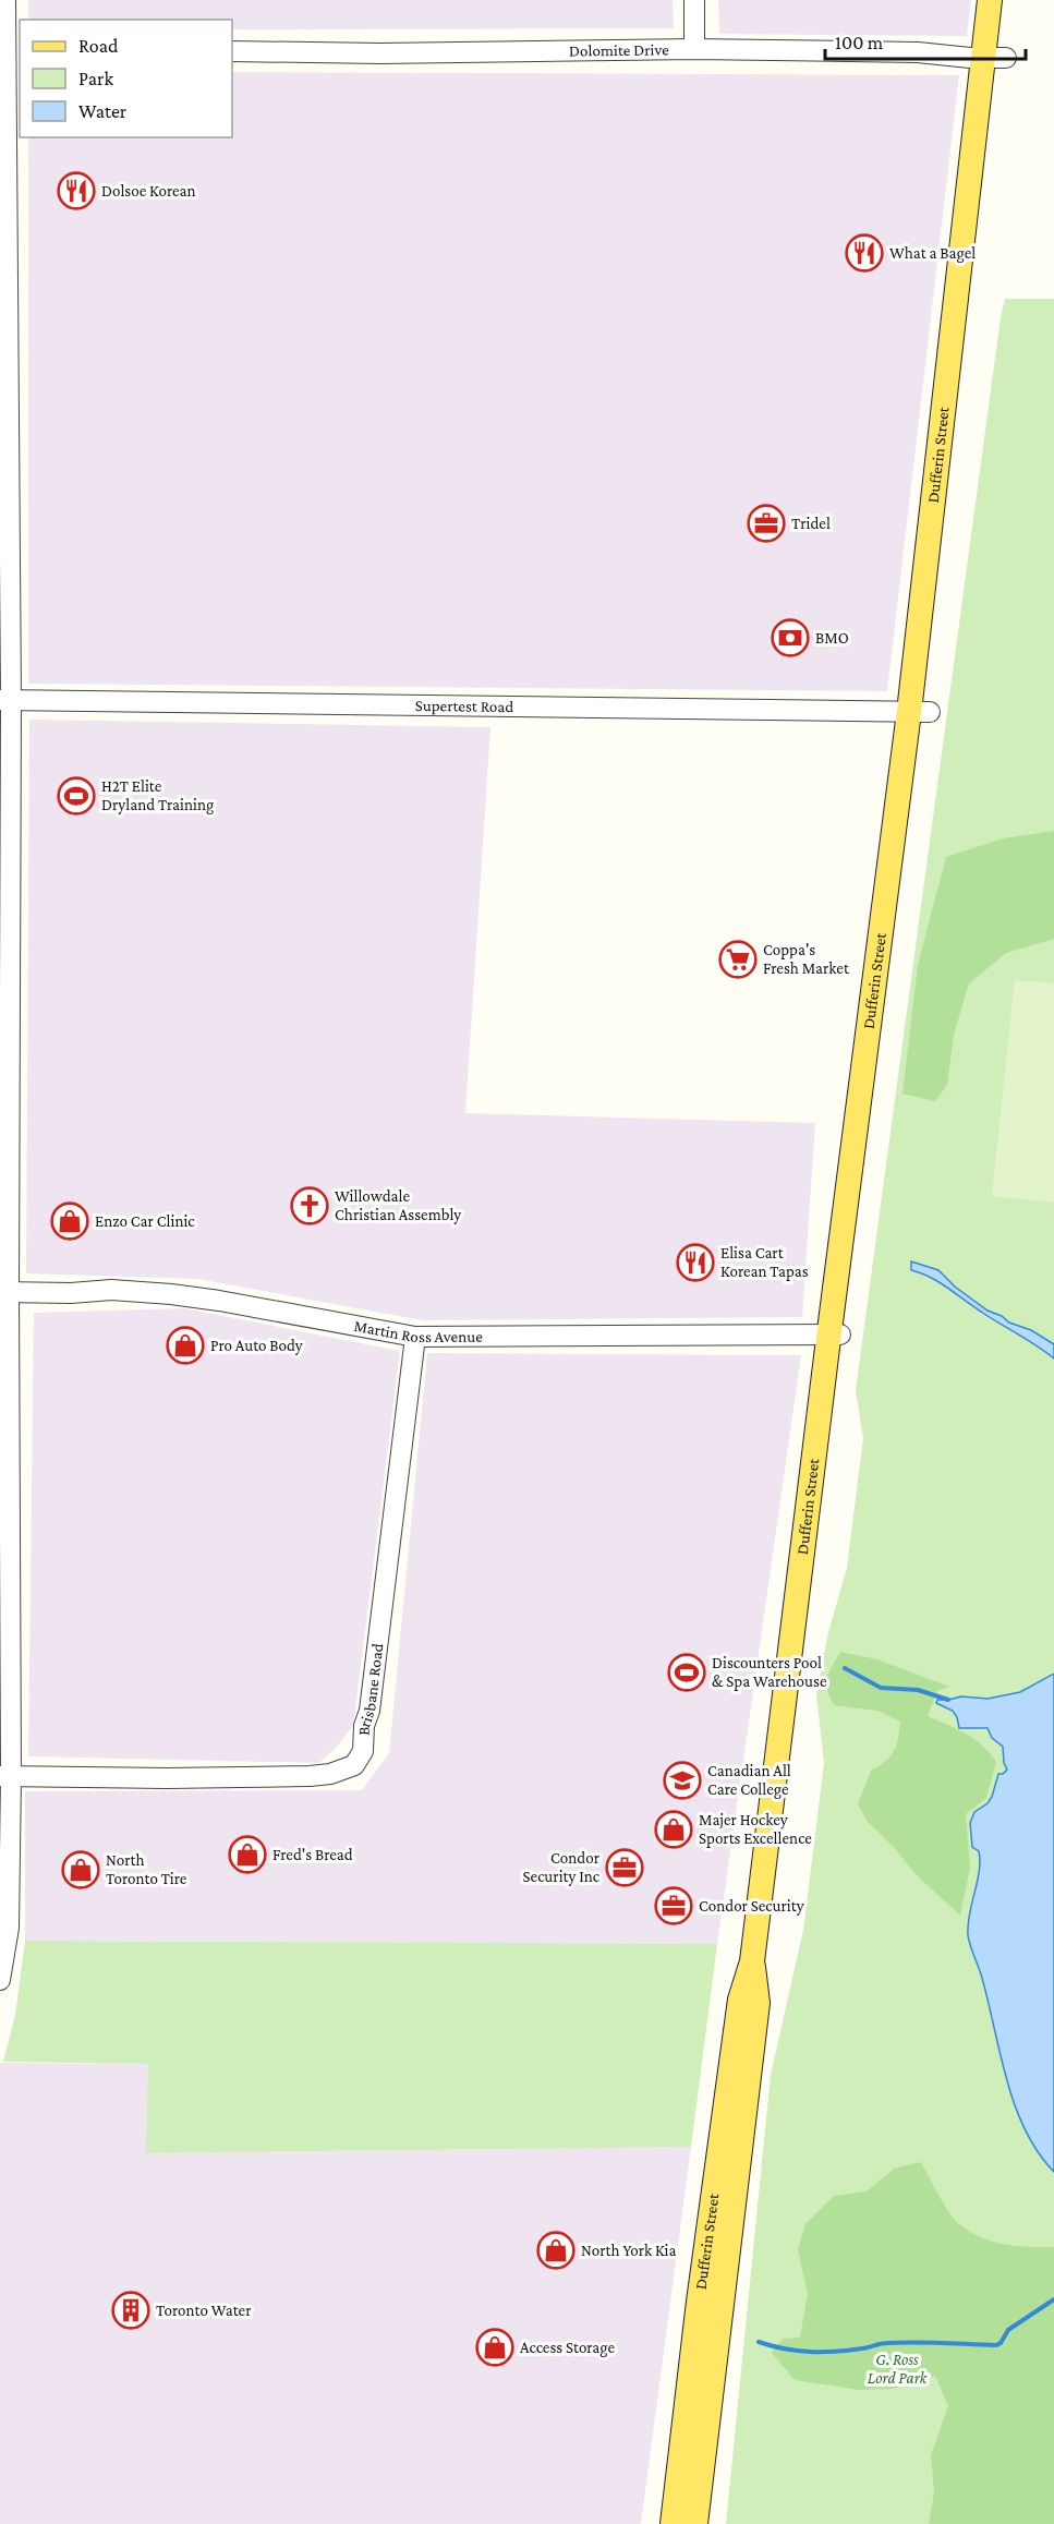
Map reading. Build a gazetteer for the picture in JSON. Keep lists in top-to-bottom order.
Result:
{
  "streets": {
    "main road": ["Dufferin Street"],
    "street": [
      "Dolomite Drive",
      "Supertest Road",
      "Martin Ross Avenue",
      "Brisbane Road"
    ]
  },
  "crossings": [
    ["Dolomite Drive", "Dufferin Street"],
    ["Dufferin Street", "Supertest Road"],
    ["Dufferin Street", "Martin Ross Avenue"],
    ["Martin Ross Avenue", "Brisbane Road"]
  ],
  "parks": ["G. Ross Lord Park"],
  "places": {
    "restaurant": ["Dolsoe Korean", "What a Bagel", "Elisa Cart Korean Tapas"],
    "office": ["Tridel", "Condor Security Inc", "Condor Security"],
    "bank": ["BMO"],
    "sports": ["H2T Elite Dryland Training", "Discounters Pool & Spa Warehouse"],
    "supermarket": ["Coppa's Fresh Market"],
    "church": ["Willowdale Christian Assembly"],
    "shop": [
      "Enzo Car Clinic",
      "Pro Auto Body",
      "Majer Hockey Sports Excellence",
      "Fred's Bread",
      "North Toronto Tire",
      "North York Kia",
      "Access Storage"
    ],
    "school or university": ["Canadian All Care College"],
    "building": ["Toronto Water"]
  },
  "legend": ["Road", "Park", "Water"],
  "scale_bar": "100 m"
}
